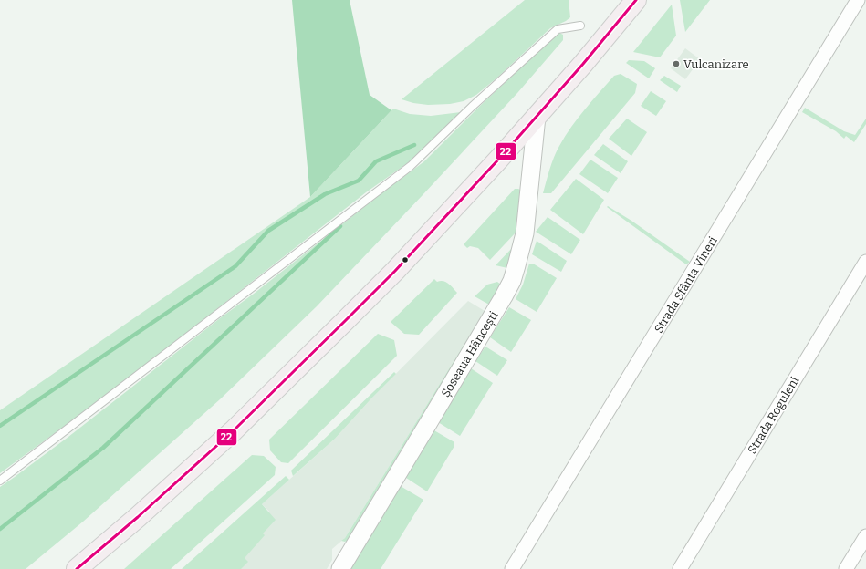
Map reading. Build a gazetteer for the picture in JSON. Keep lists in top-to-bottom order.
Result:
{
  "streets": {
    "street": ["Strada Sfânta Vineri", "Șoseaua Hâncești", "Strada Roguleni"]
  },
  "places": ["Vulcanizare"],
  "lines": ["transit line 22"]
}
